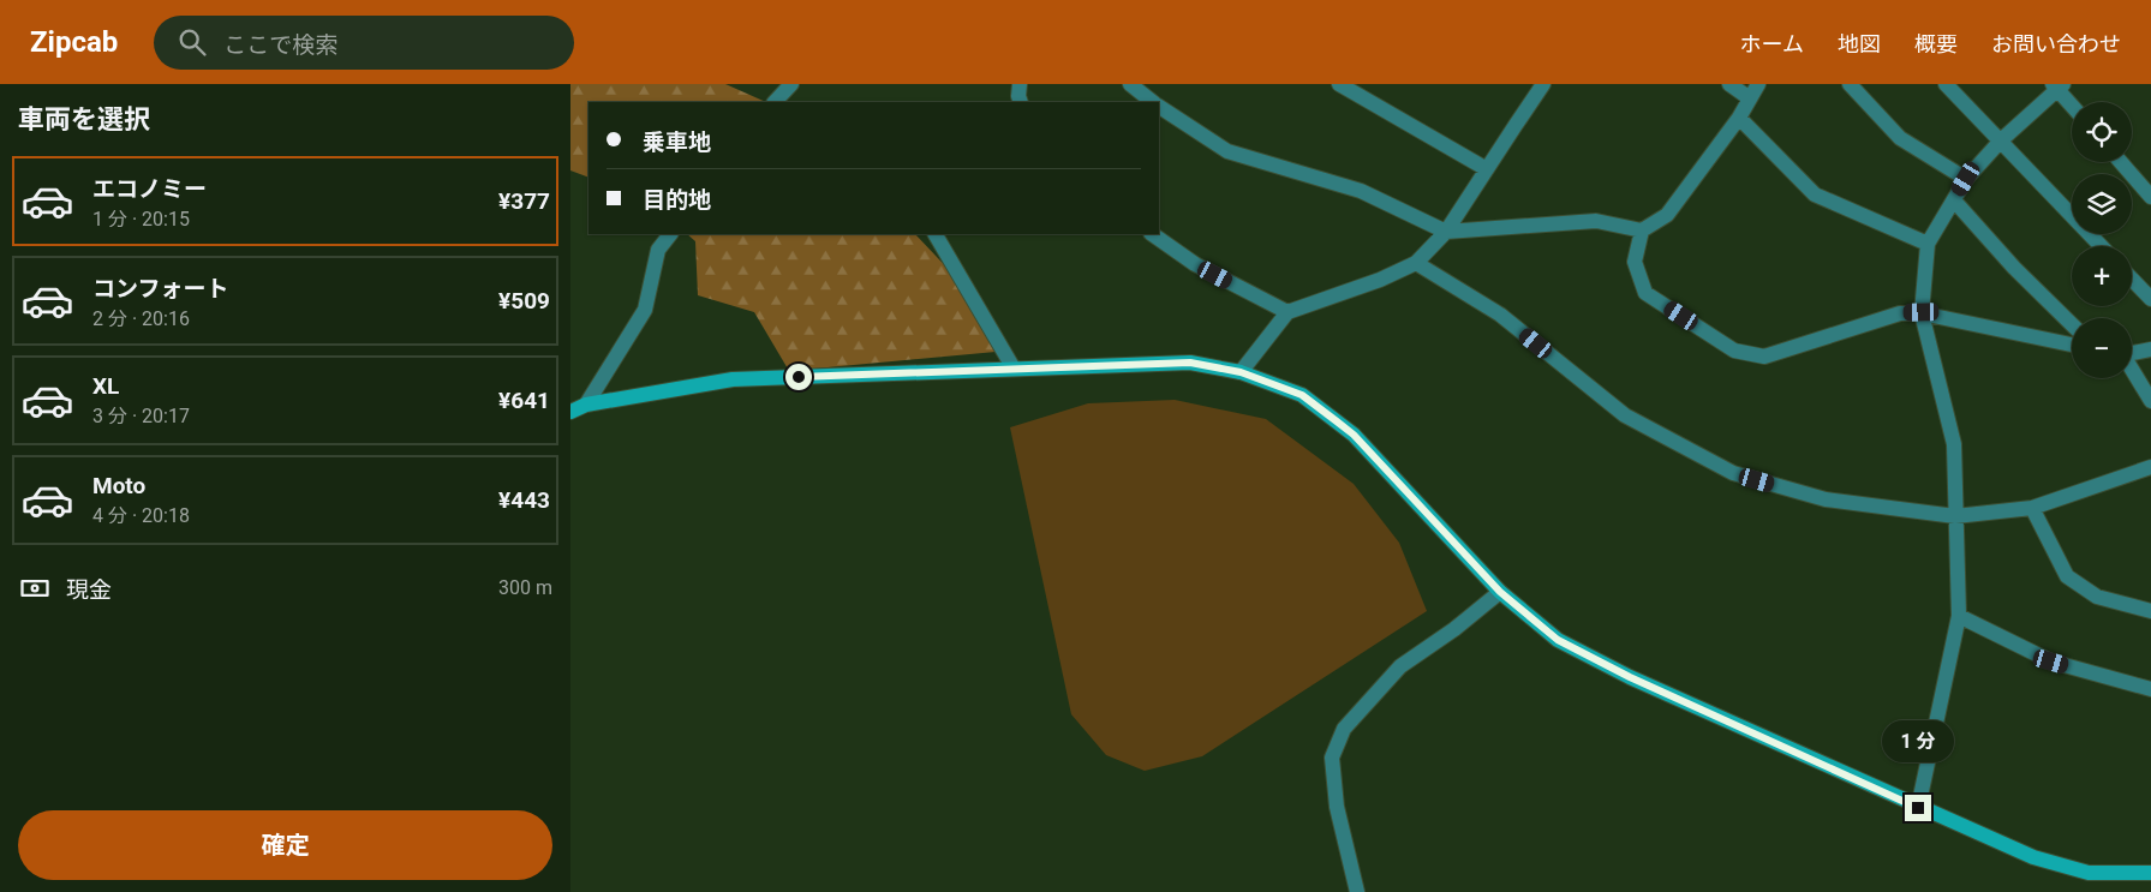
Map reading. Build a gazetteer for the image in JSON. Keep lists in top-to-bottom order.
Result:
{
  "page": {
    "header": "Zipcab",
    "search": "ここで検索",
    "nav": [
      "ホーム",
      "地図",
      "概要",
      "お問い合わせ"
    ],
    "heading": "車両を選択",
    "map_buttons": ["+", "−"],
    "banner": ["乗車地", "目的地"],
    "list": [
      {
        "name": "エコノミー",
        "note": "1 分 · 20:15",
        "value": "¥377"
      },
      {
        "name": "コンフォート",
        "note": "2 分 · 20:16",
        "value": "¥509"
      },
      {
        "name": "XL",
        "note": "3 分 · 20:17",
        "value": "¥641"
      },
      {
        "name": "Moto",
        "note": "4 分 · 20:18",
        "value": "¥443"
      }
    ],
    "pay": ["現金", "300 m"],
    "bubble": "1 分",
    "buttons": "確定"
  }
}
